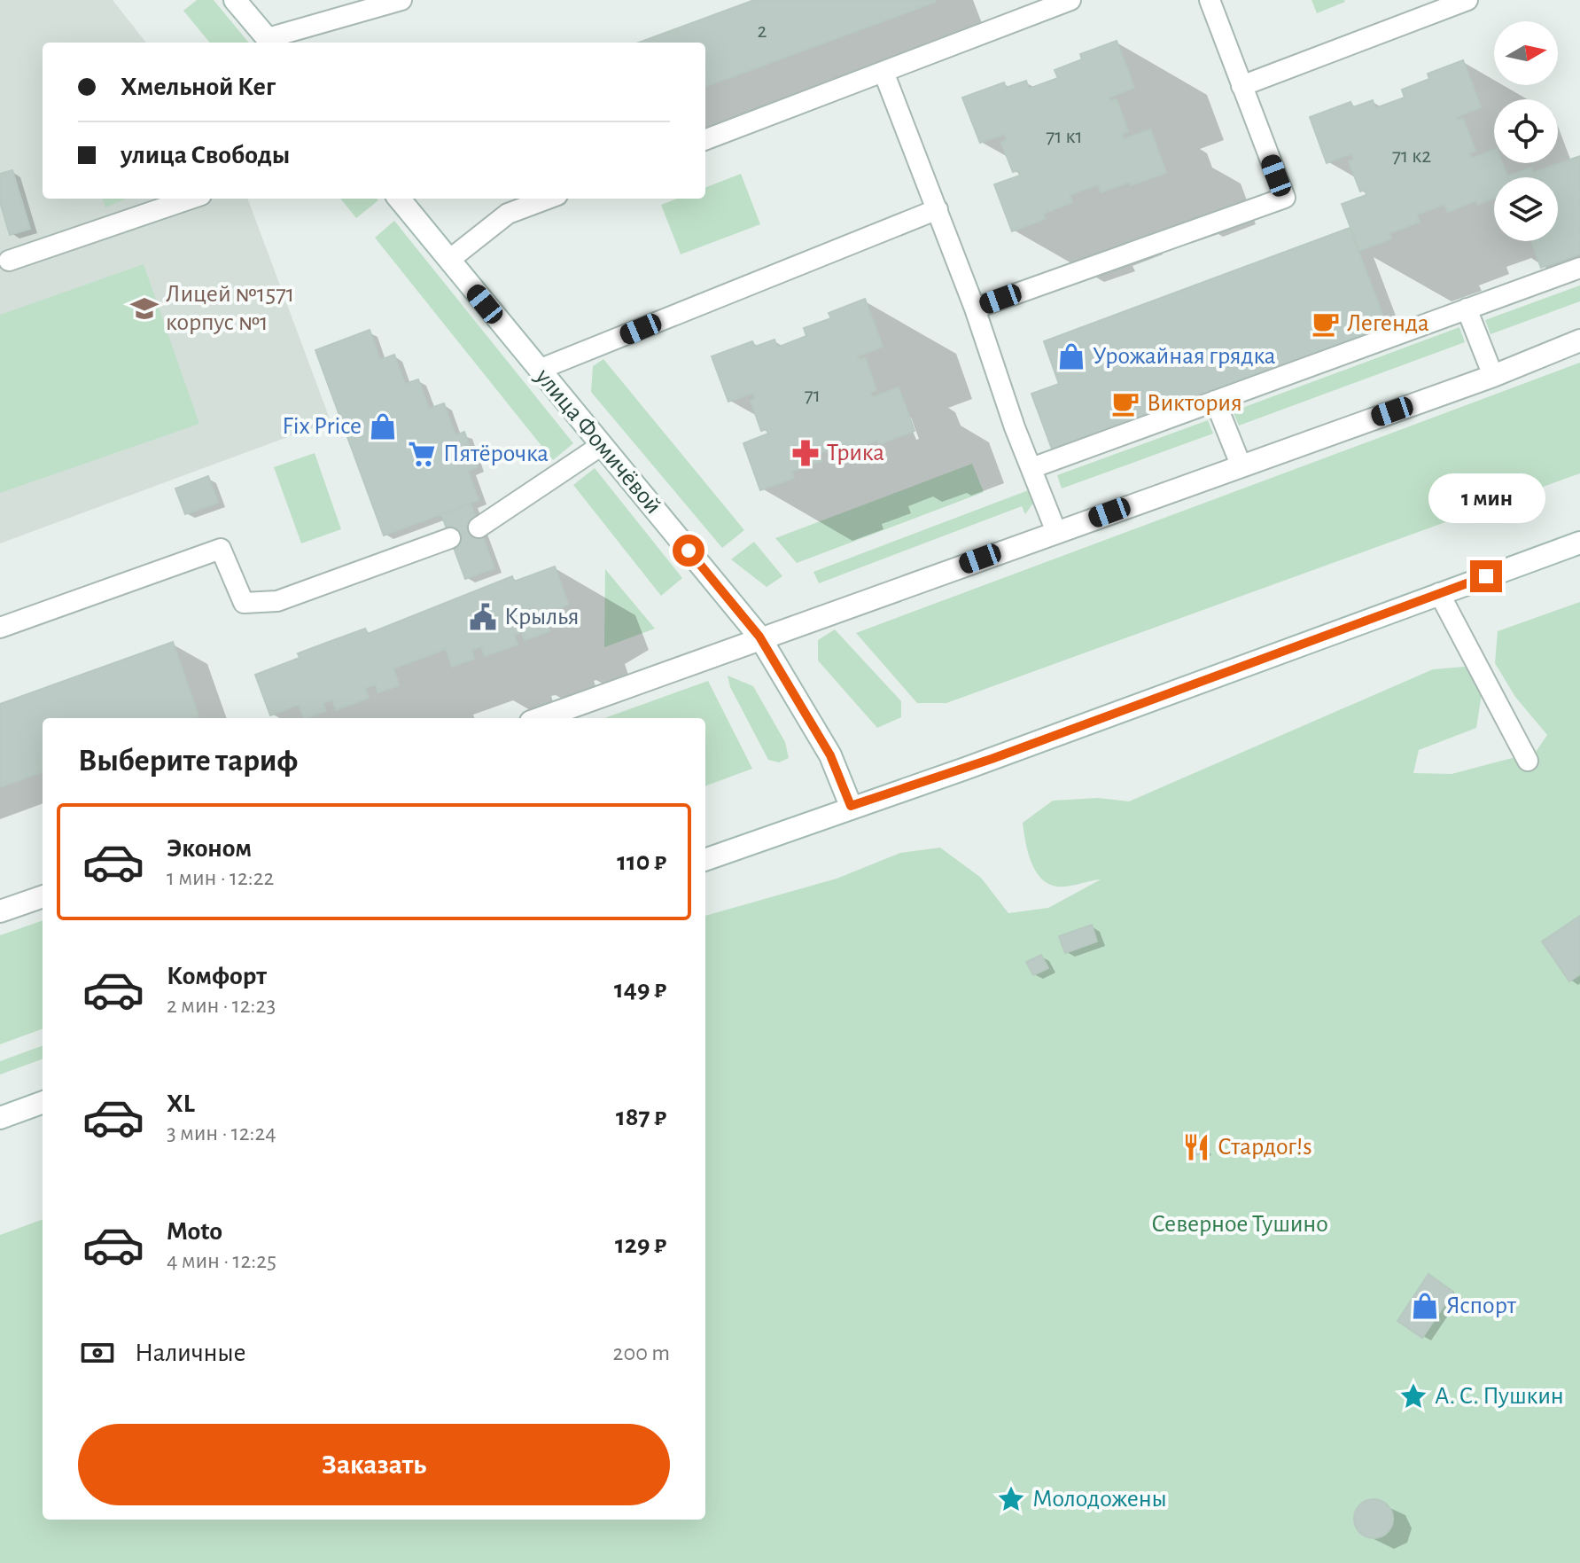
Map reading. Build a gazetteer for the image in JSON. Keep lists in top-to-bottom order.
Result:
{
  "streets": {
    "street": ["улица Фомичёвой"]
  },
  "parks": ["Северное Тушино"],
  "places": {
    "school or university": ["Лицей №1571 корпус №1"],
    "cafe": ["Легенда", "Виктория"],
    "shop": ["Урожайная грядка", "Fix Price", "Яспорт"],
    "pharmacy": ["Трика"],
    "supermarket": ["Пятёрочка"],
    "public building": ["Крылья"],
    "restaurant": ["Стардог!s"],
    "place": ["А. С. Пушкин", "Молодожены"]
  },
  "house_numbers": [
    "2",
    "71 к1",
    "71 к2",
    "71"
  ],
  "north": "right",
  "page": {
    "banner": ["Хмельной Кег", "улица Свободы"],
    "bubble": "1 мин",
    "heading": "Выберите тариф",
    "list": [
      {
        "name": "Эконом",
        "note": "1 мин · 12:22",
        "value": "110 ₽"
      },
      {
        "name": "Комфорт",
        "note": "2 мин · 12:23",
        "value": "149 ₽"
      },
      {
        "name": "XL",
        "note": "3 мин · 12:24",
        "value": "187 ₽"
      },
      {
        "name": "Moto",
        "note": "4 мин · 12:25",
        "value": "129 ₽"
      }
    ],
    "pay": ["Наличные", "200 m"],
    "buttons": "Заказать"
  }
}
